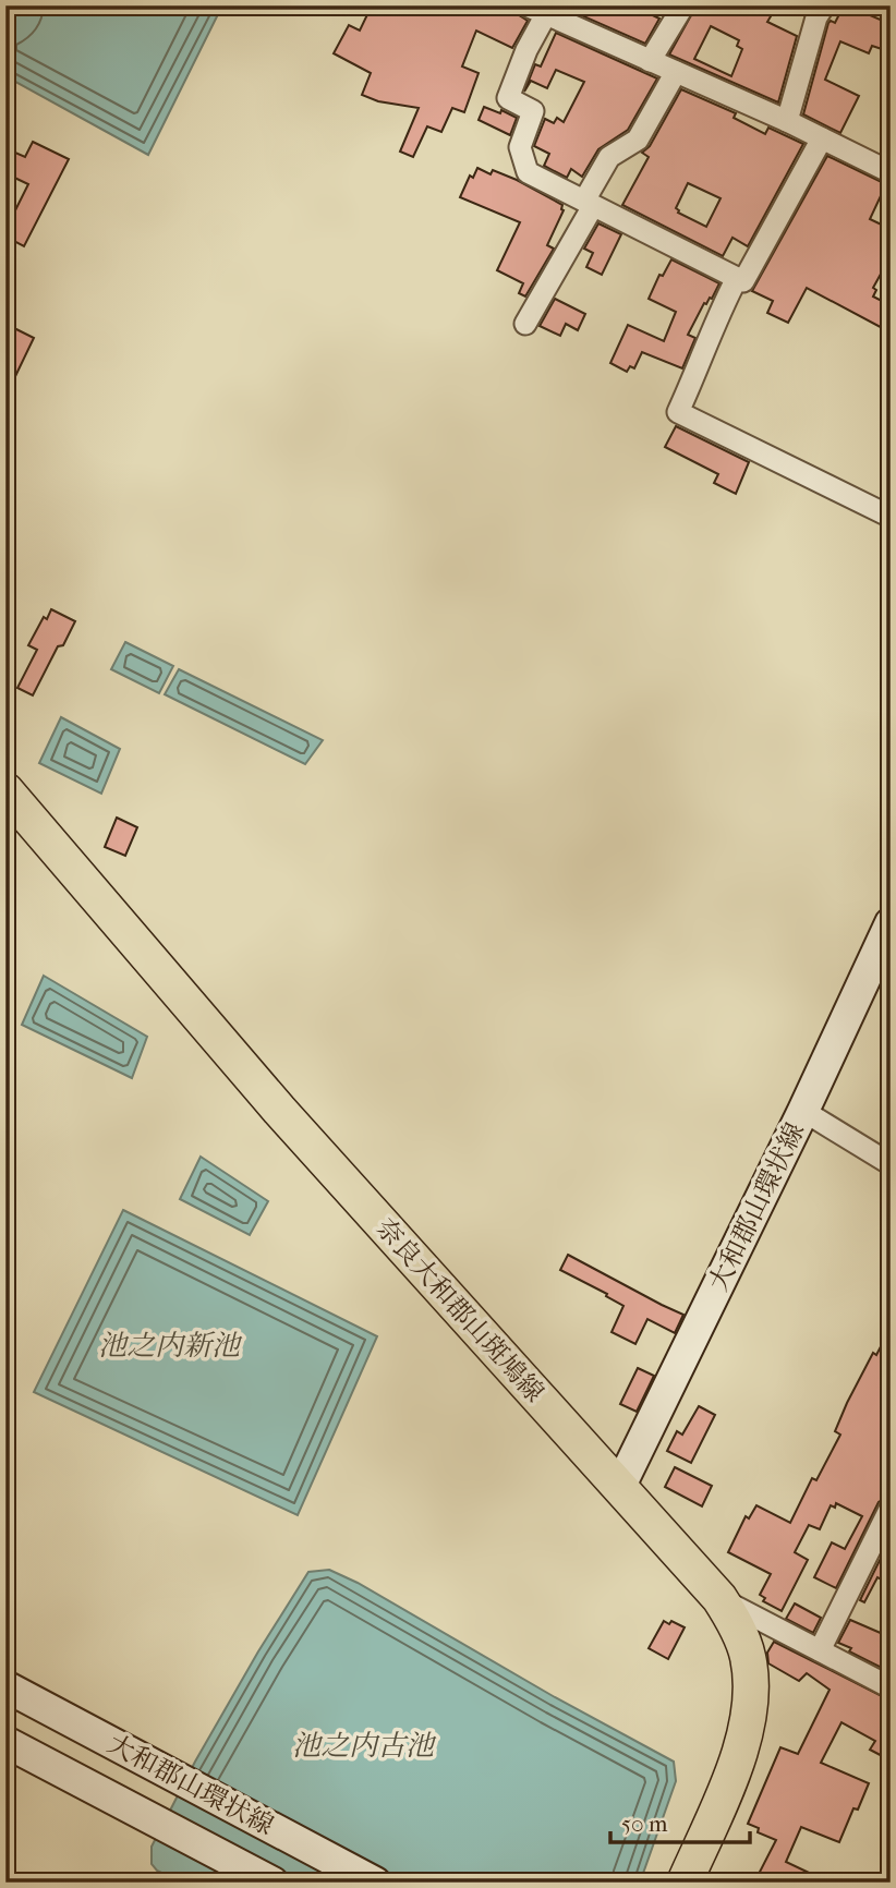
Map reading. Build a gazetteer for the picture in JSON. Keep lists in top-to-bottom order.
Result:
{
  "streets": {
    "main road": ["大和郡山環状線", "奈良大和郡山斑鳩線"]
  },
  "crossings": [
    ["大和郡山環状線", "奈良大和郡山斑鳩線"]
  ],
  "water": ["池之内新池", "池之内古池"],
  "scale_bar": "50 m"
}
